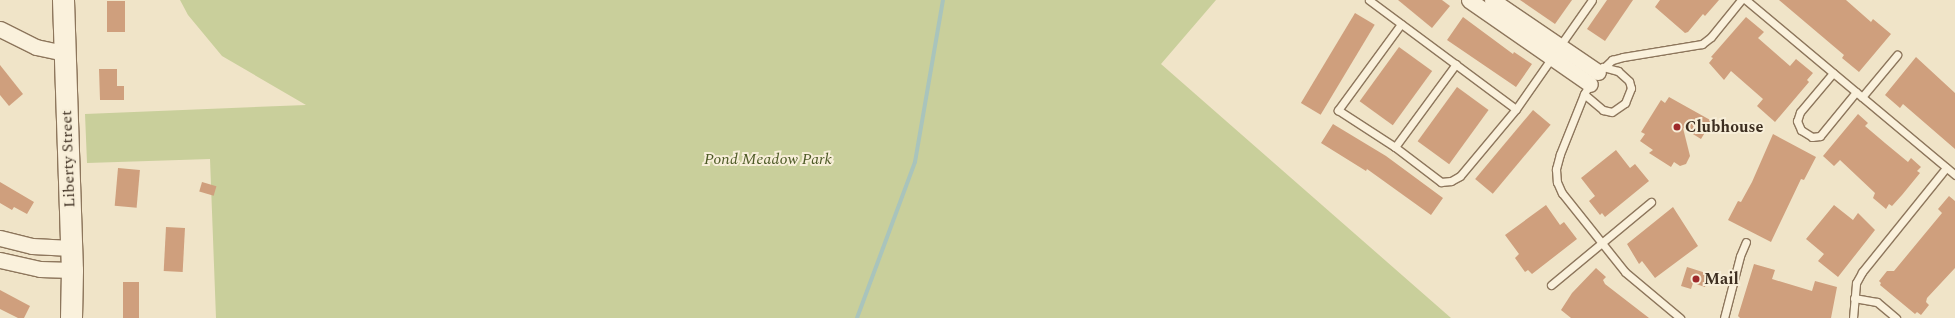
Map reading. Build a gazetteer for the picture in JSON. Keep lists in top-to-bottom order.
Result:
{
  "streets": {
    "main road": ["Liberty Street"]
  },
  "parks": ["Pond Meadow Park"],
  "places": ["Clubhouse", "Mail"]
}
